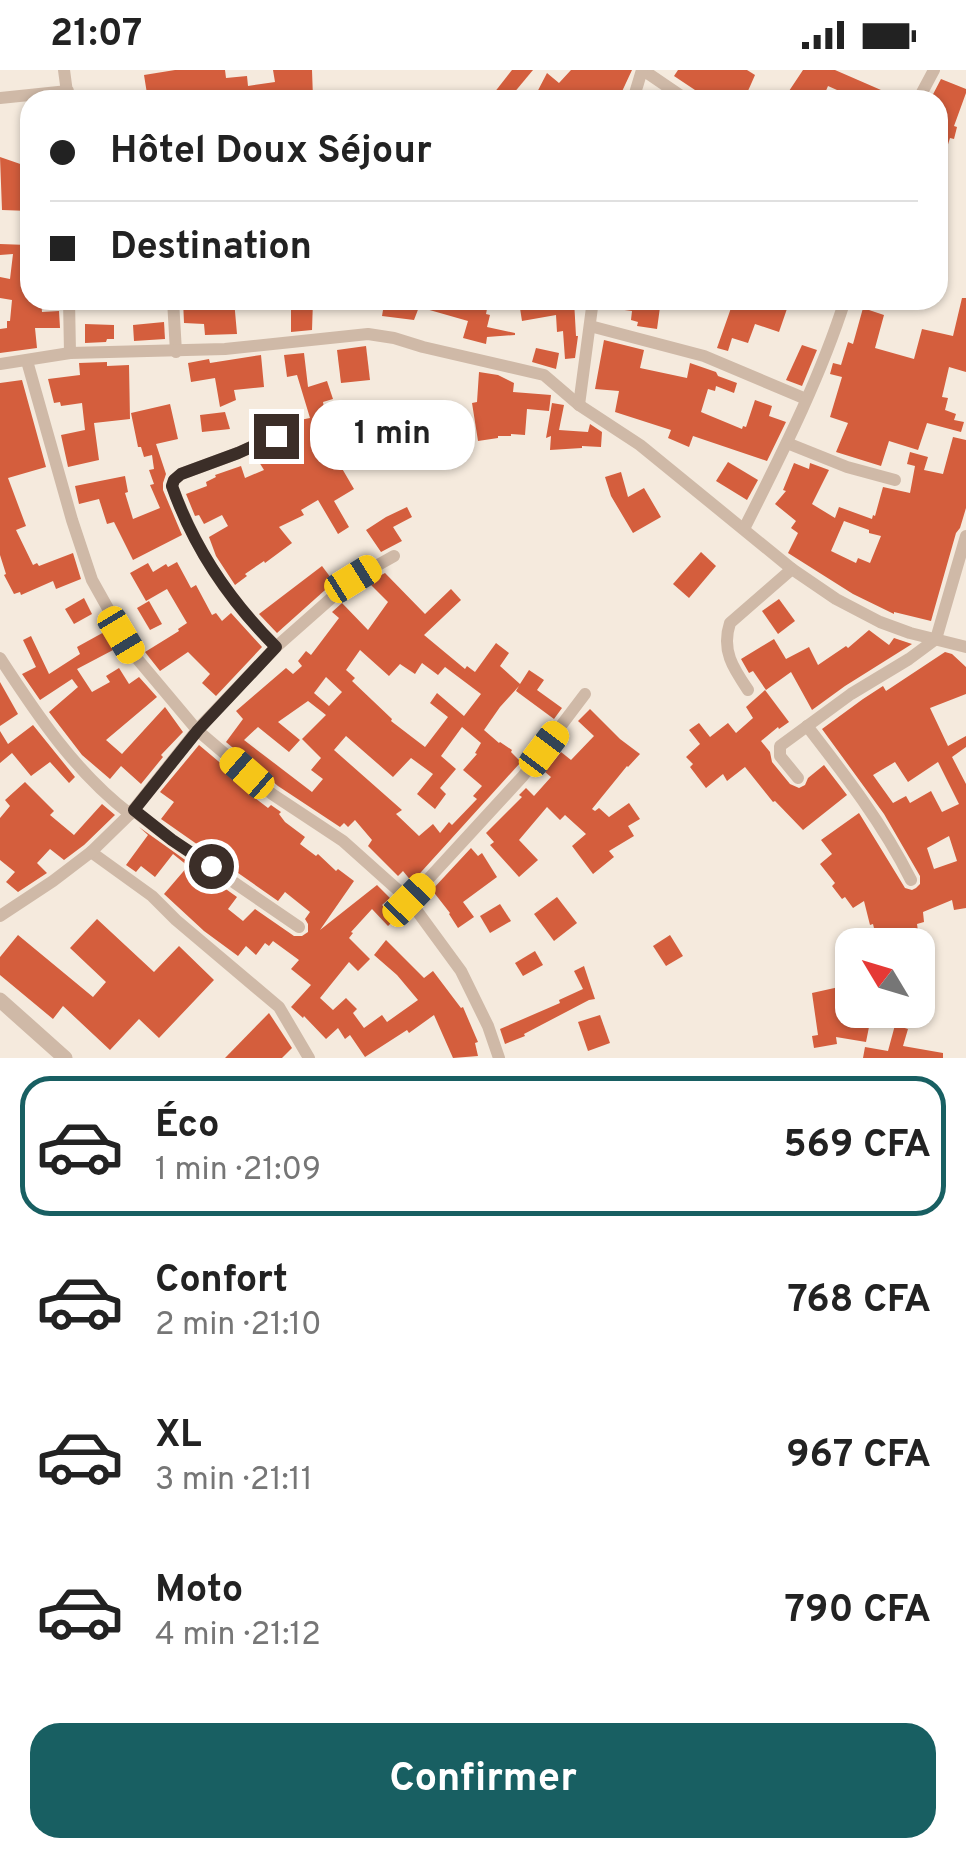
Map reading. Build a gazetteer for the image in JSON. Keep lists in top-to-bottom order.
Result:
{
  "north": "top left",
  "page": {
    "status": "21:07",
    "banner": ["Hôtel Doux Séjour", "Destination"],
    "bubble": "1 min",
    "list": [
      {
        "name": "Éco",
        "note": "1 min · 21:09",
        "value": "569 CFA"
      },
      {
        "name": "Confort",
        "note": "2 min · 21:10",
        "value": "768 CFA"
      },
      {
        "name": "XL",
        "note": "3 min · 21:11",
        "value": "967 CFA"
      },
      {
        "name": "Moto",
        "note": "4 min · 21:12",
        "value": "790 CFA"
      }
    ],
    "buttons": "Confirmer"
  }
}
